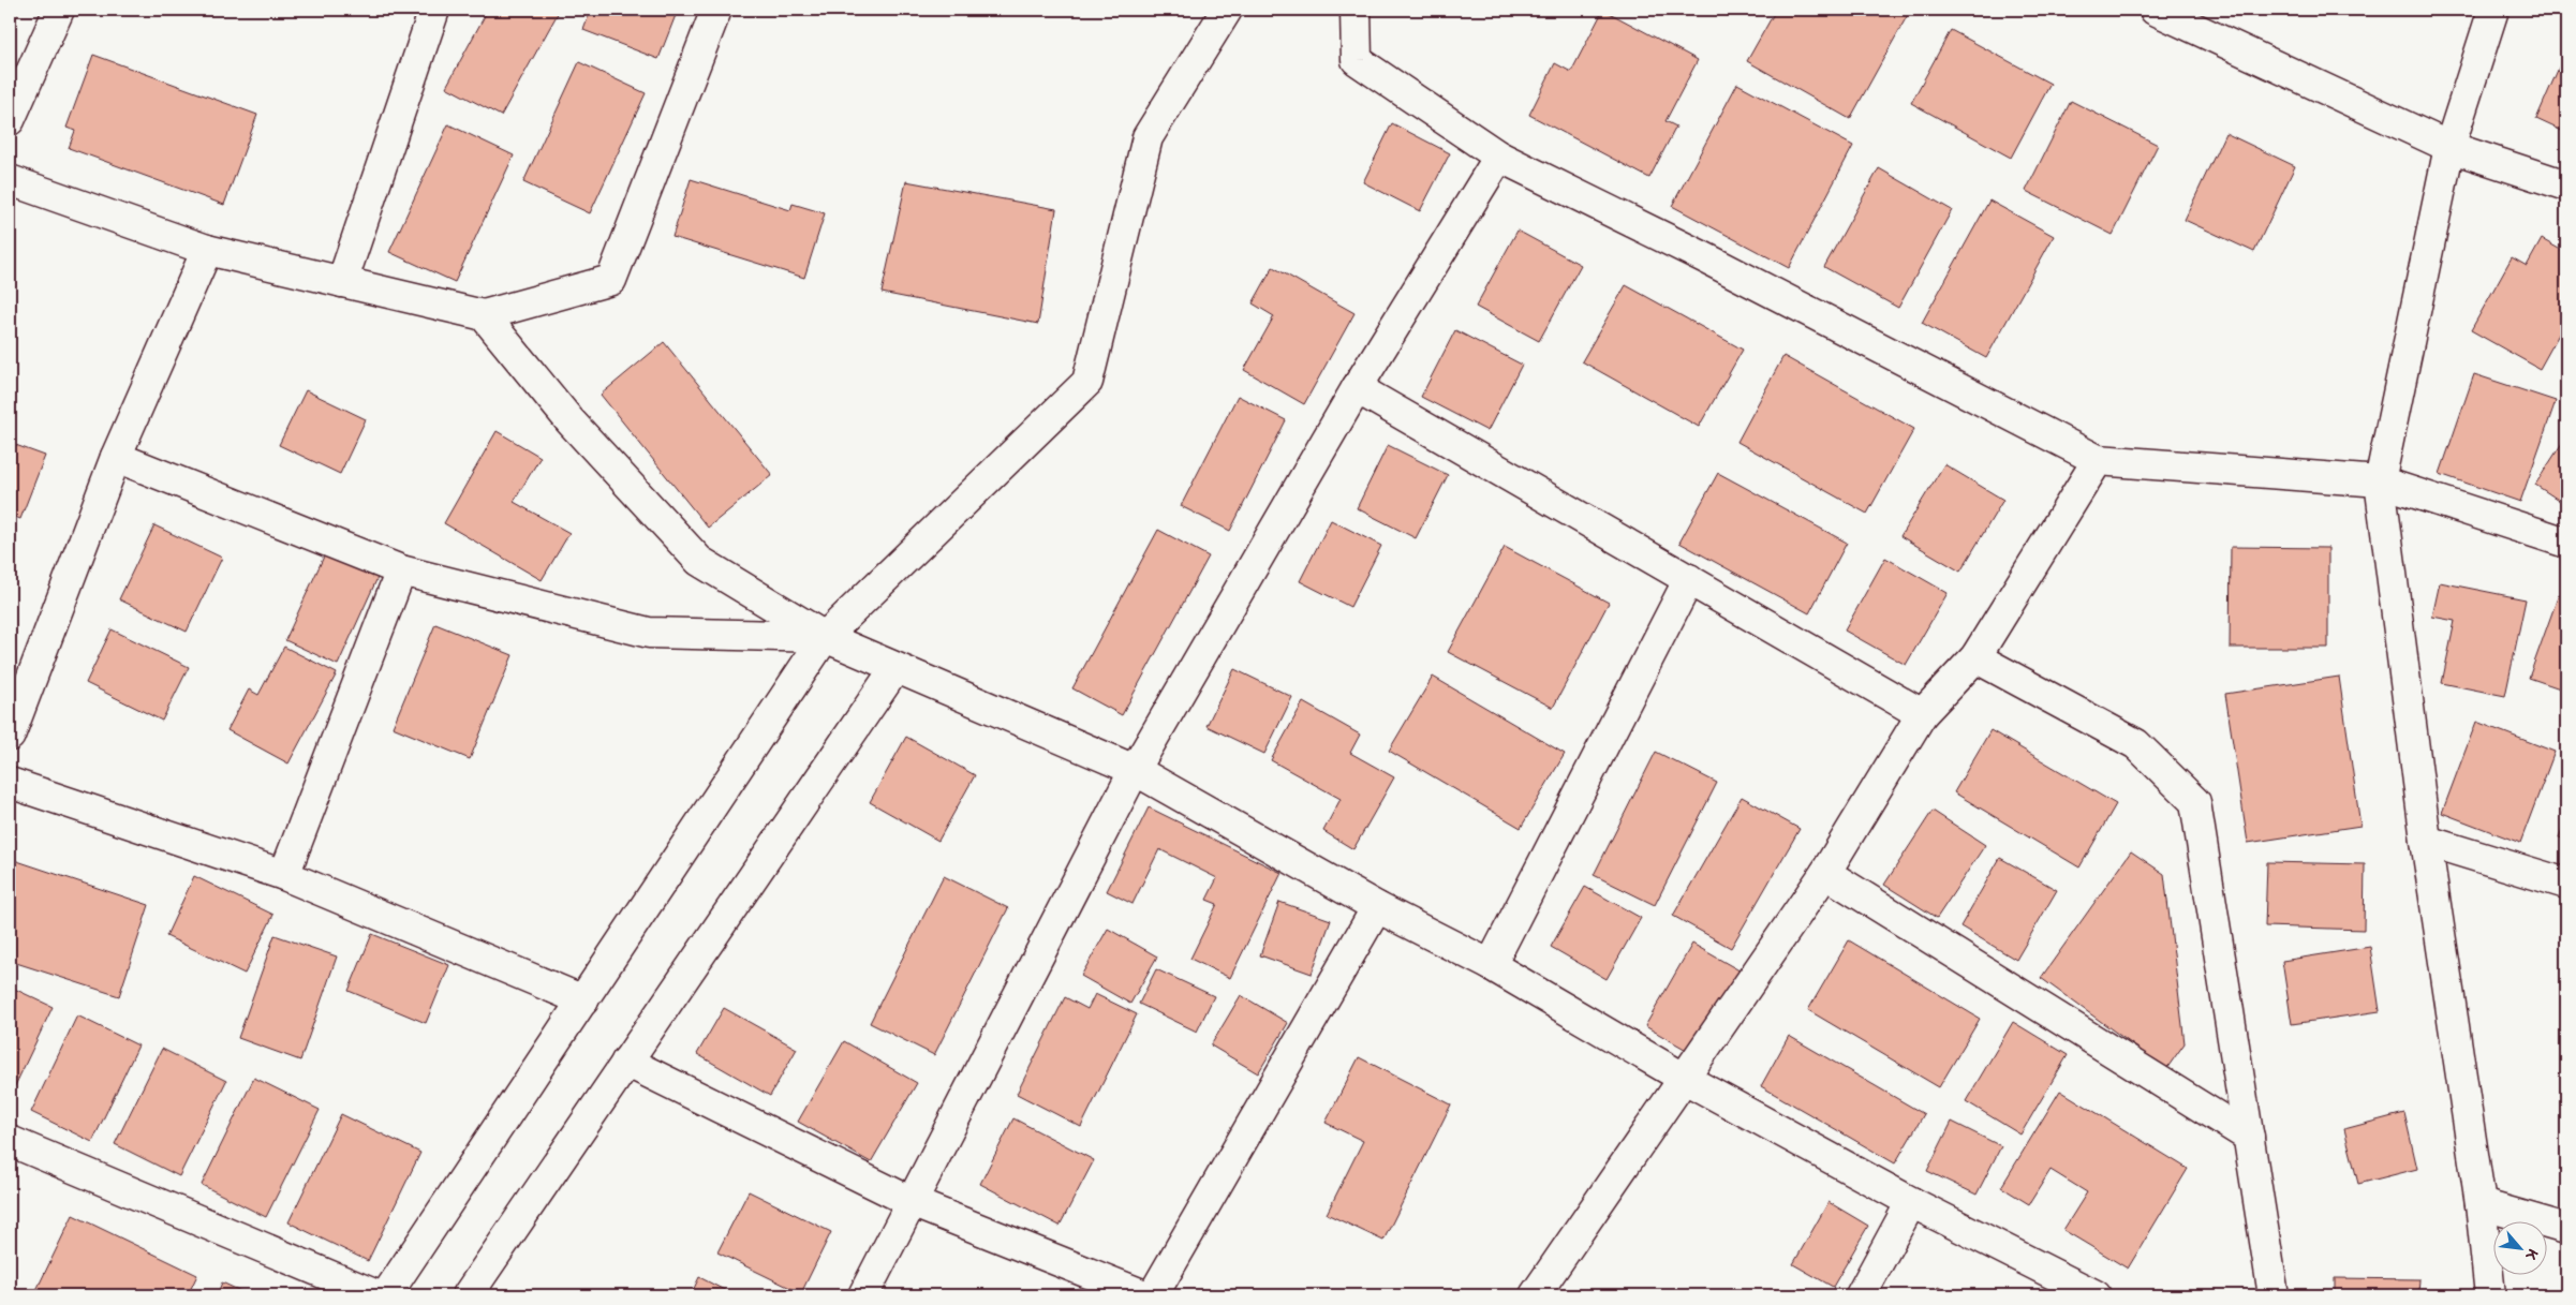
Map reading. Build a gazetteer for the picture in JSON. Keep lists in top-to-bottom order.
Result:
{
  "north": "bottom right"
}
